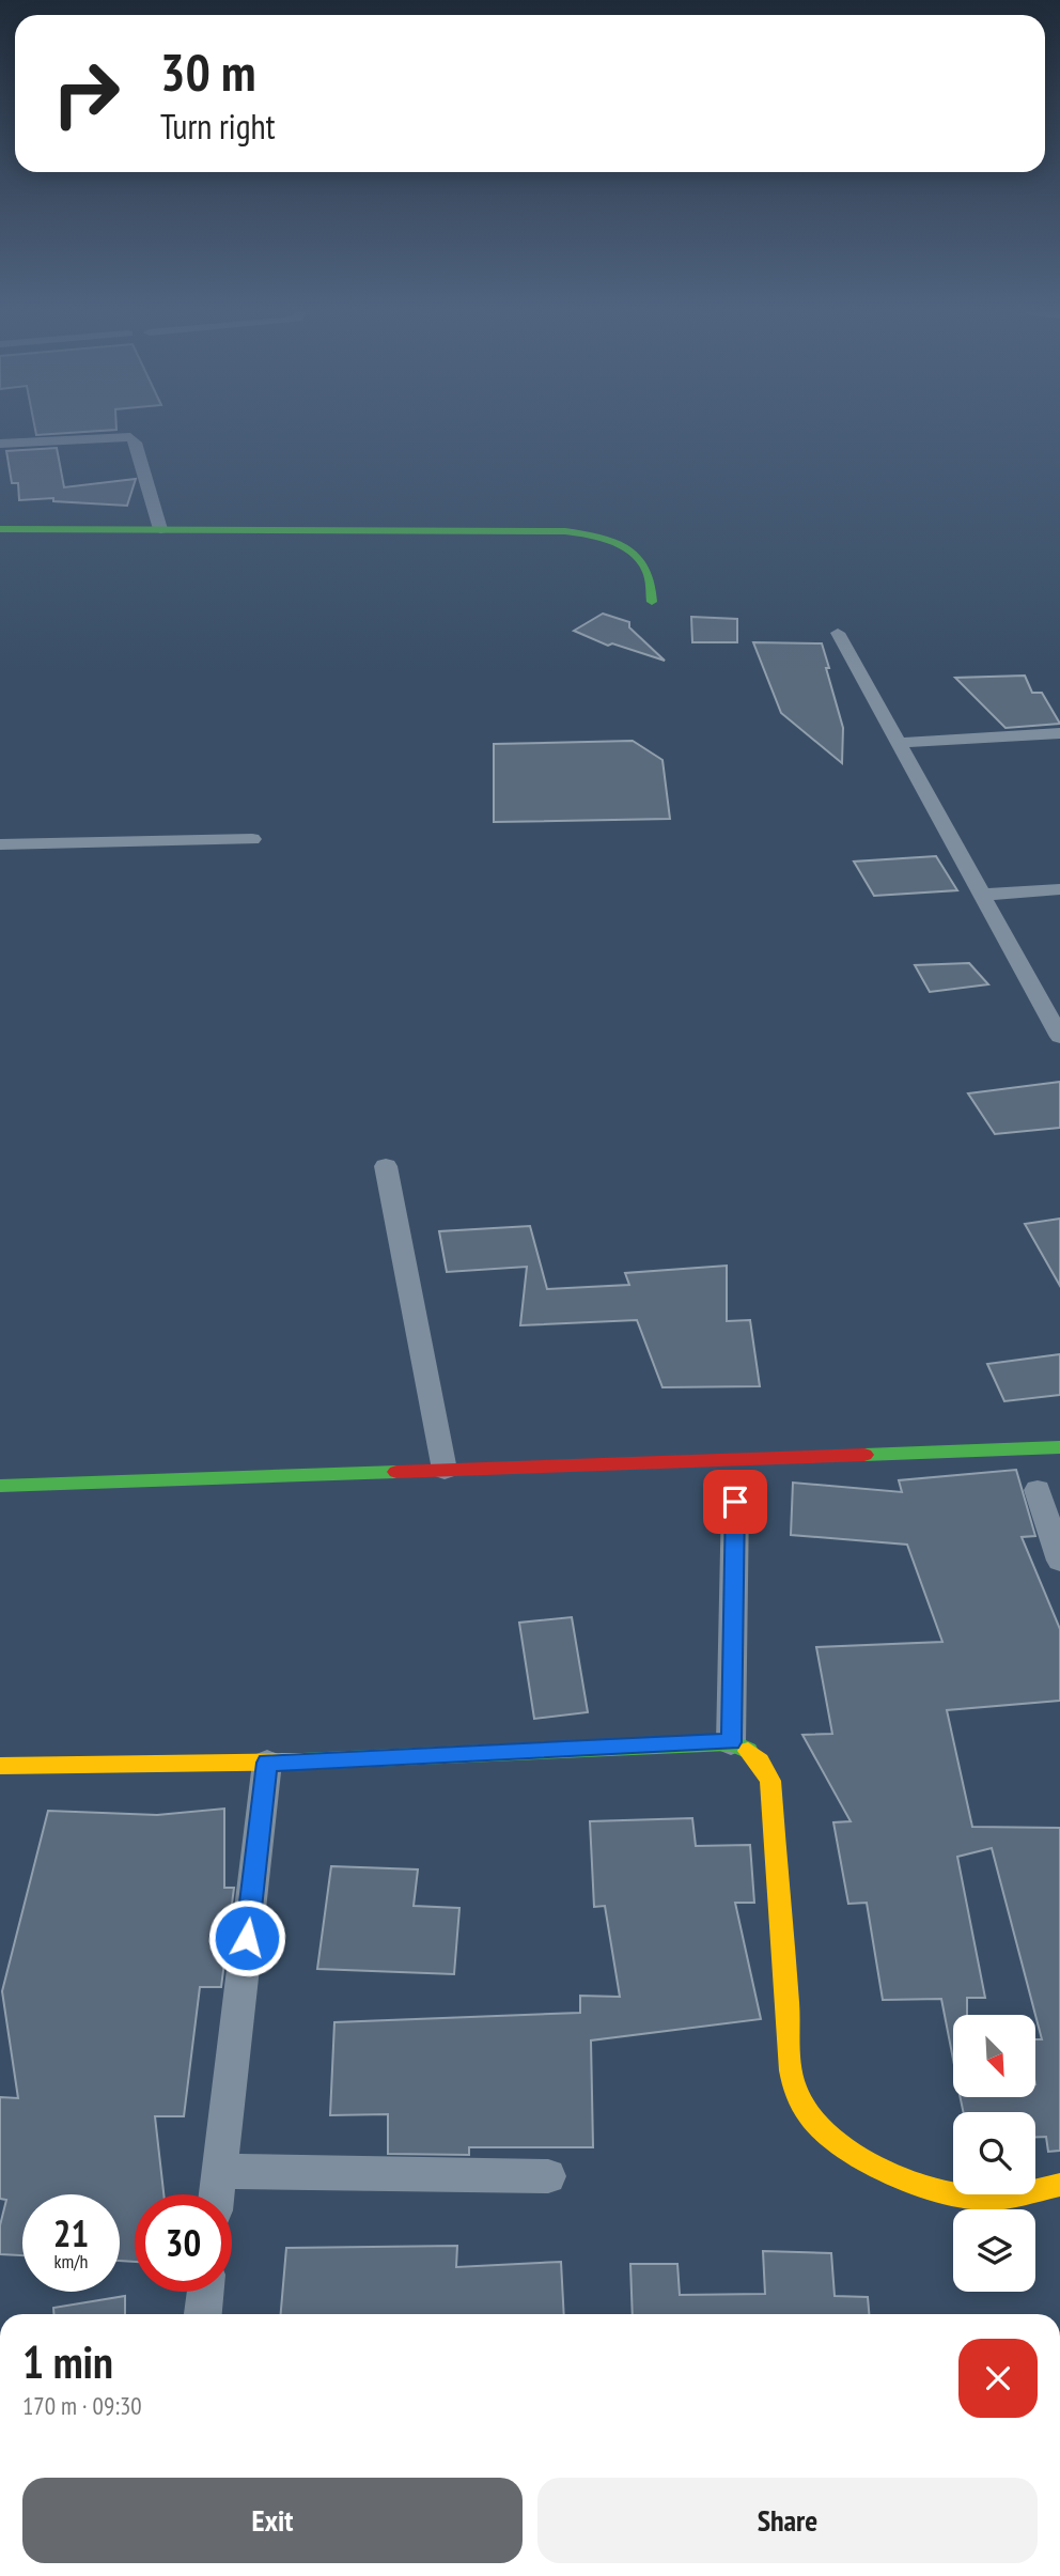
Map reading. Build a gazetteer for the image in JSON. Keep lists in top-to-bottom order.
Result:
{
  "north": "bottom right",
  "page": {
    "turn": ["30 m", "Turn right"],
    "speed": "21 km/h",
    "limit": "30",
    "heading": ["1 min", "170 m · 09:30"],
    "buttons": ["Exit", "Share"]
  }
}
